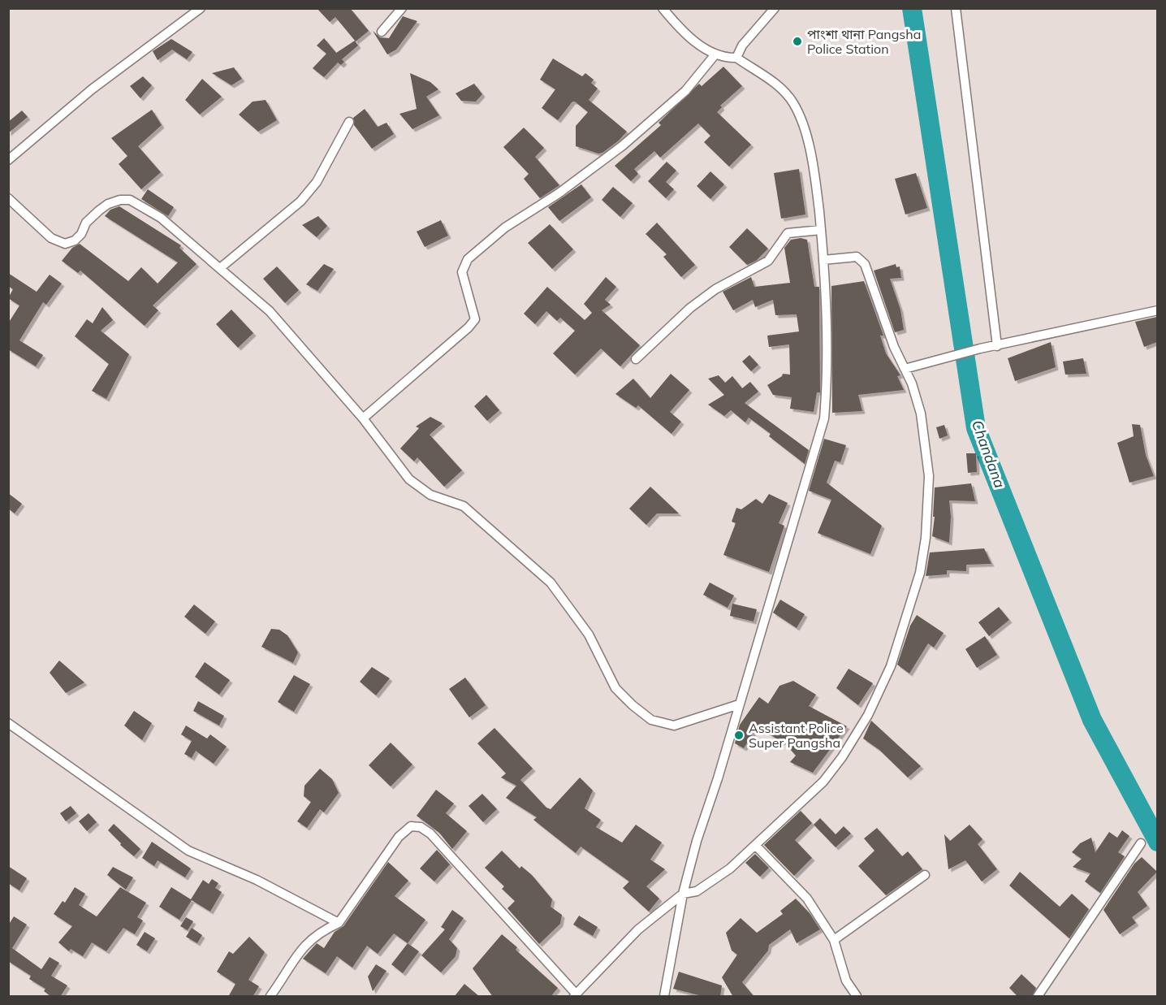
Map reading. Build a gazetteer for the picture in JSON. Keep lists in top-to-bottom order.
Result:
{
  "water": ["Chandana"],
  "places": ["পাংশা থানা Pangsha Police Station", "Assistant Police Super Pangsha"]
}
